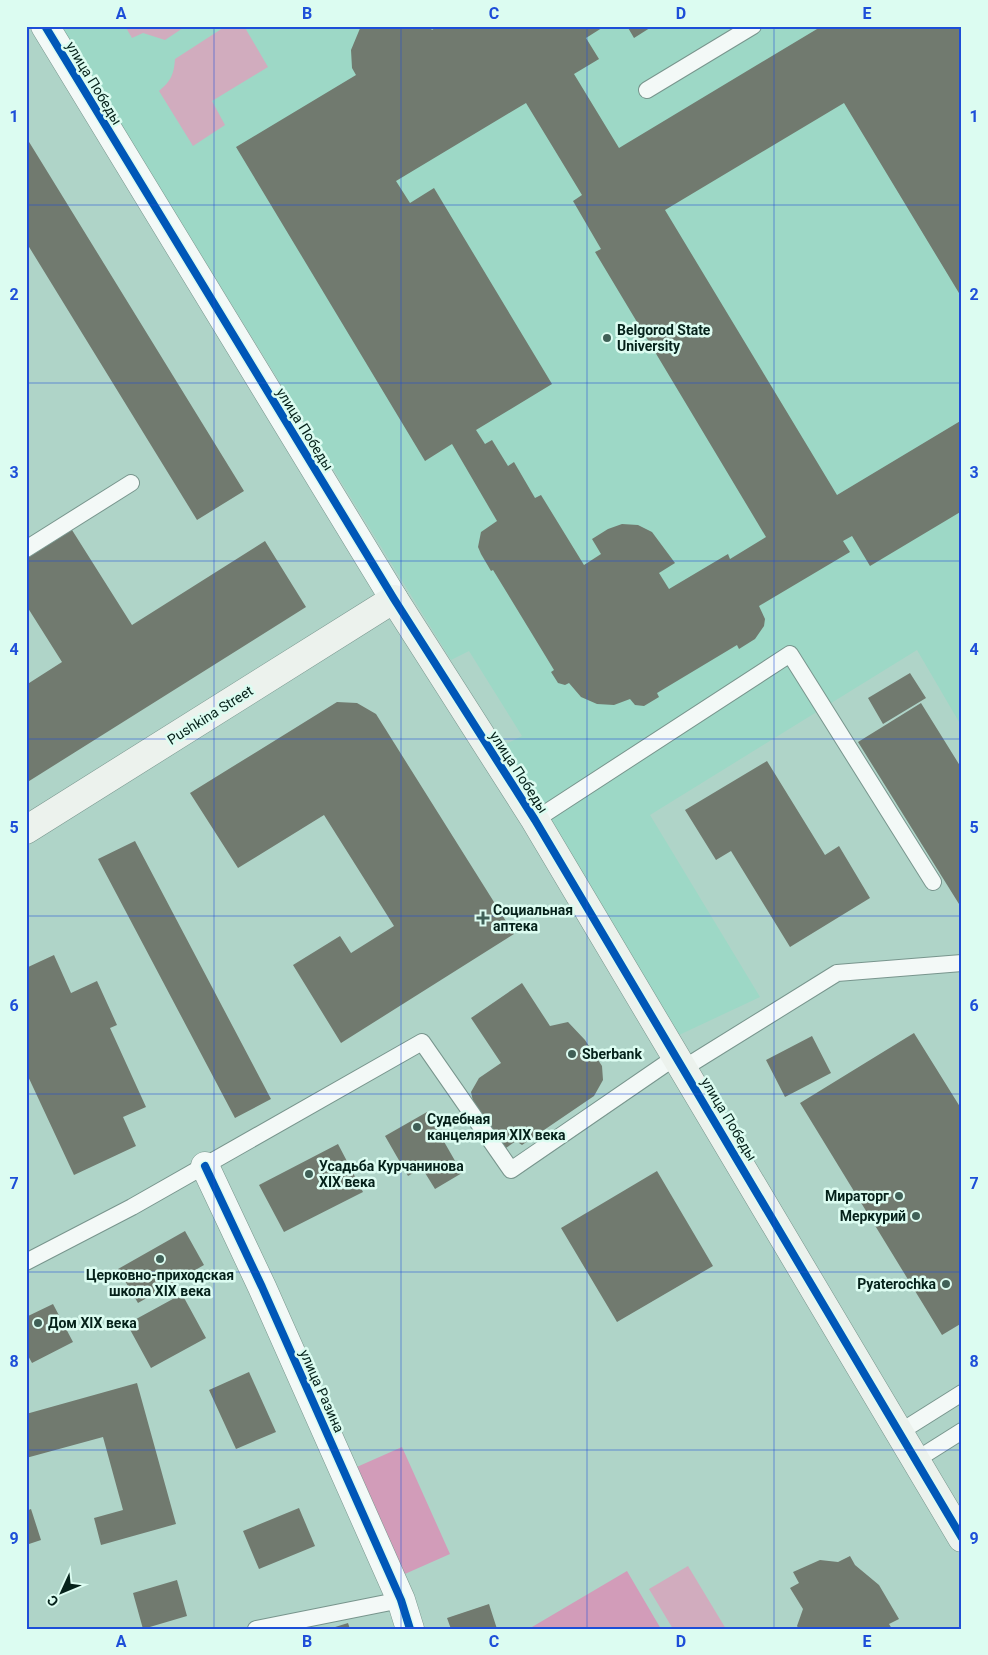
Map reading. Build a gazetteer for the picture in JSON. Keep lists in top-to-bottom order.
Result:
{
  "streets": {
    "street": ["улица Победы", "Pushkina Street", "улица Разина"]
  },
  "crossings": [
    ["улица Победы", "Pushkina Street"]
  ],
  "places": {
    "other": [
      "Belgorod State University",
      "Sberbank",
      "Судебная канцелярия XIX века",
      "Усадьба Курчанинова XIX века",
      "Мираторг",
      "Меркурий",
      "Церковно-приходская школа XIX века",
      "Pyaterochka",
      "Дом XIX века"
    ],
    "health": ["Социальная аптека"]
  },
  "north": "bottom left",
  "grid": {
    "columns": [
      "A",
      "B",
      "C",
      "D",
      "E"
    ],
    "rows": [
      "1",
      "2",
      "3",
      "4",
      "5",
      "6",
      "7",
      "8",
      "9"
    ]
  }
}
